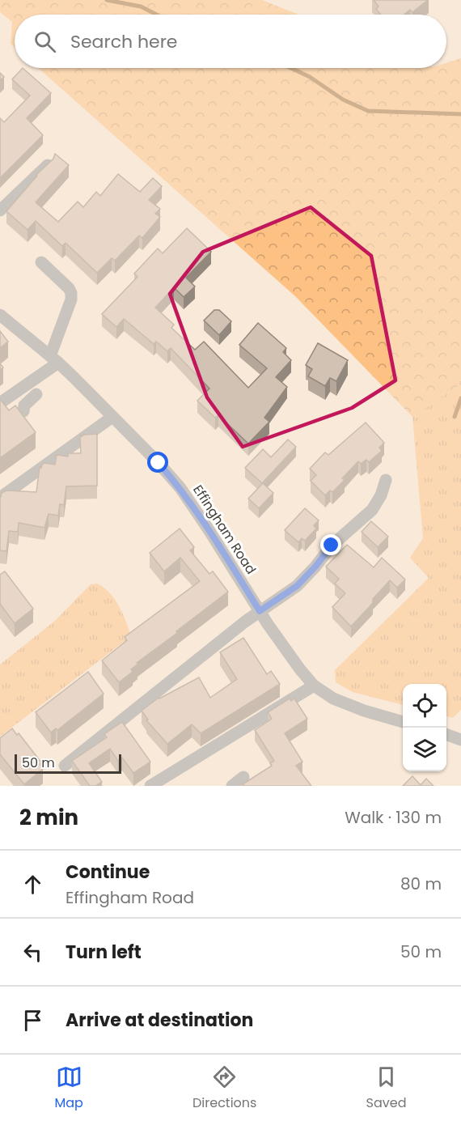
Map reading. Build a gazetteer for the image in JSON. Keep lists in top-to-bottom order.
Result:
{
  "streets": {
    "street": ["Effingham Road"]
  },
  "scale_bar": "50 m",
  "page": {
    "search": "Search here",
    "scale": "50 m",
    "heading": ["2 min", "Walk · 130 m"],
    "list": [
      ["Continue", "Effingham Road", "80 m"],
      ["Turn left", "50 m"],
      "Arrive at destination"
    ],
    "nav": ["Map", "Directions", "Saved"]
  }
}
